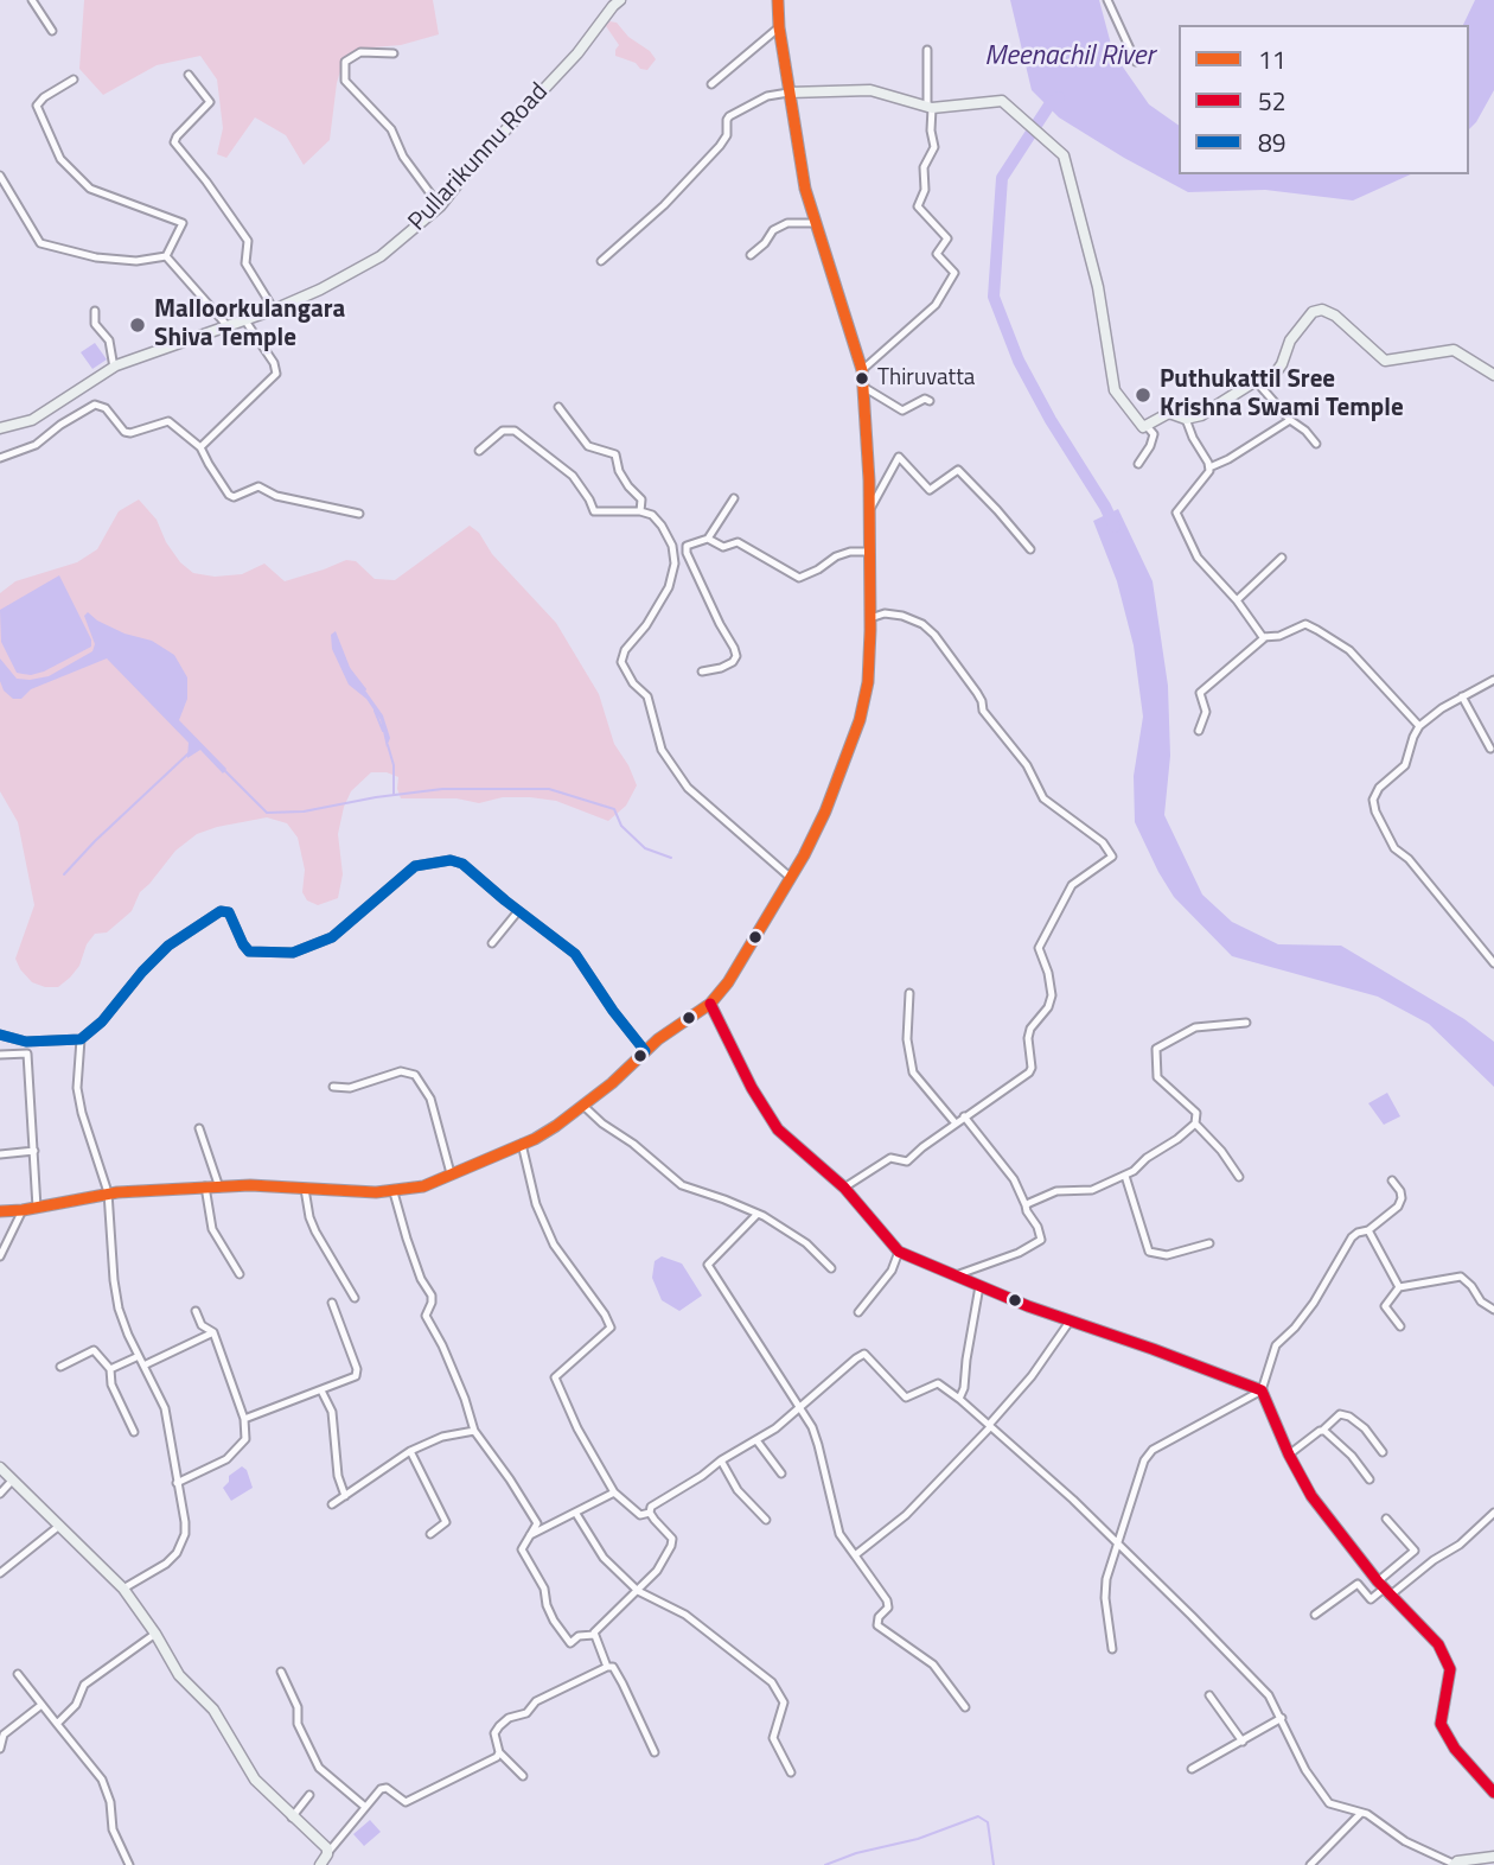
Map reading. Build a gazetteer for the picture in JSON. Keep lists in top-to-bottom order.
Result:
{
  "streets": {
    "main road": ["Pullarikunnu Road"]
  },
  "water": ["Meenachil River"],
  "places": ["Malloorkulangara Shiva Temple", "Thiruvatta", "Puthukattil Sree Krishna Swami Temple"],
  "lines": ["transit line 11", "transit line 89", "transit line 52"],
  "legend": ["11", "52", "89"]
}
